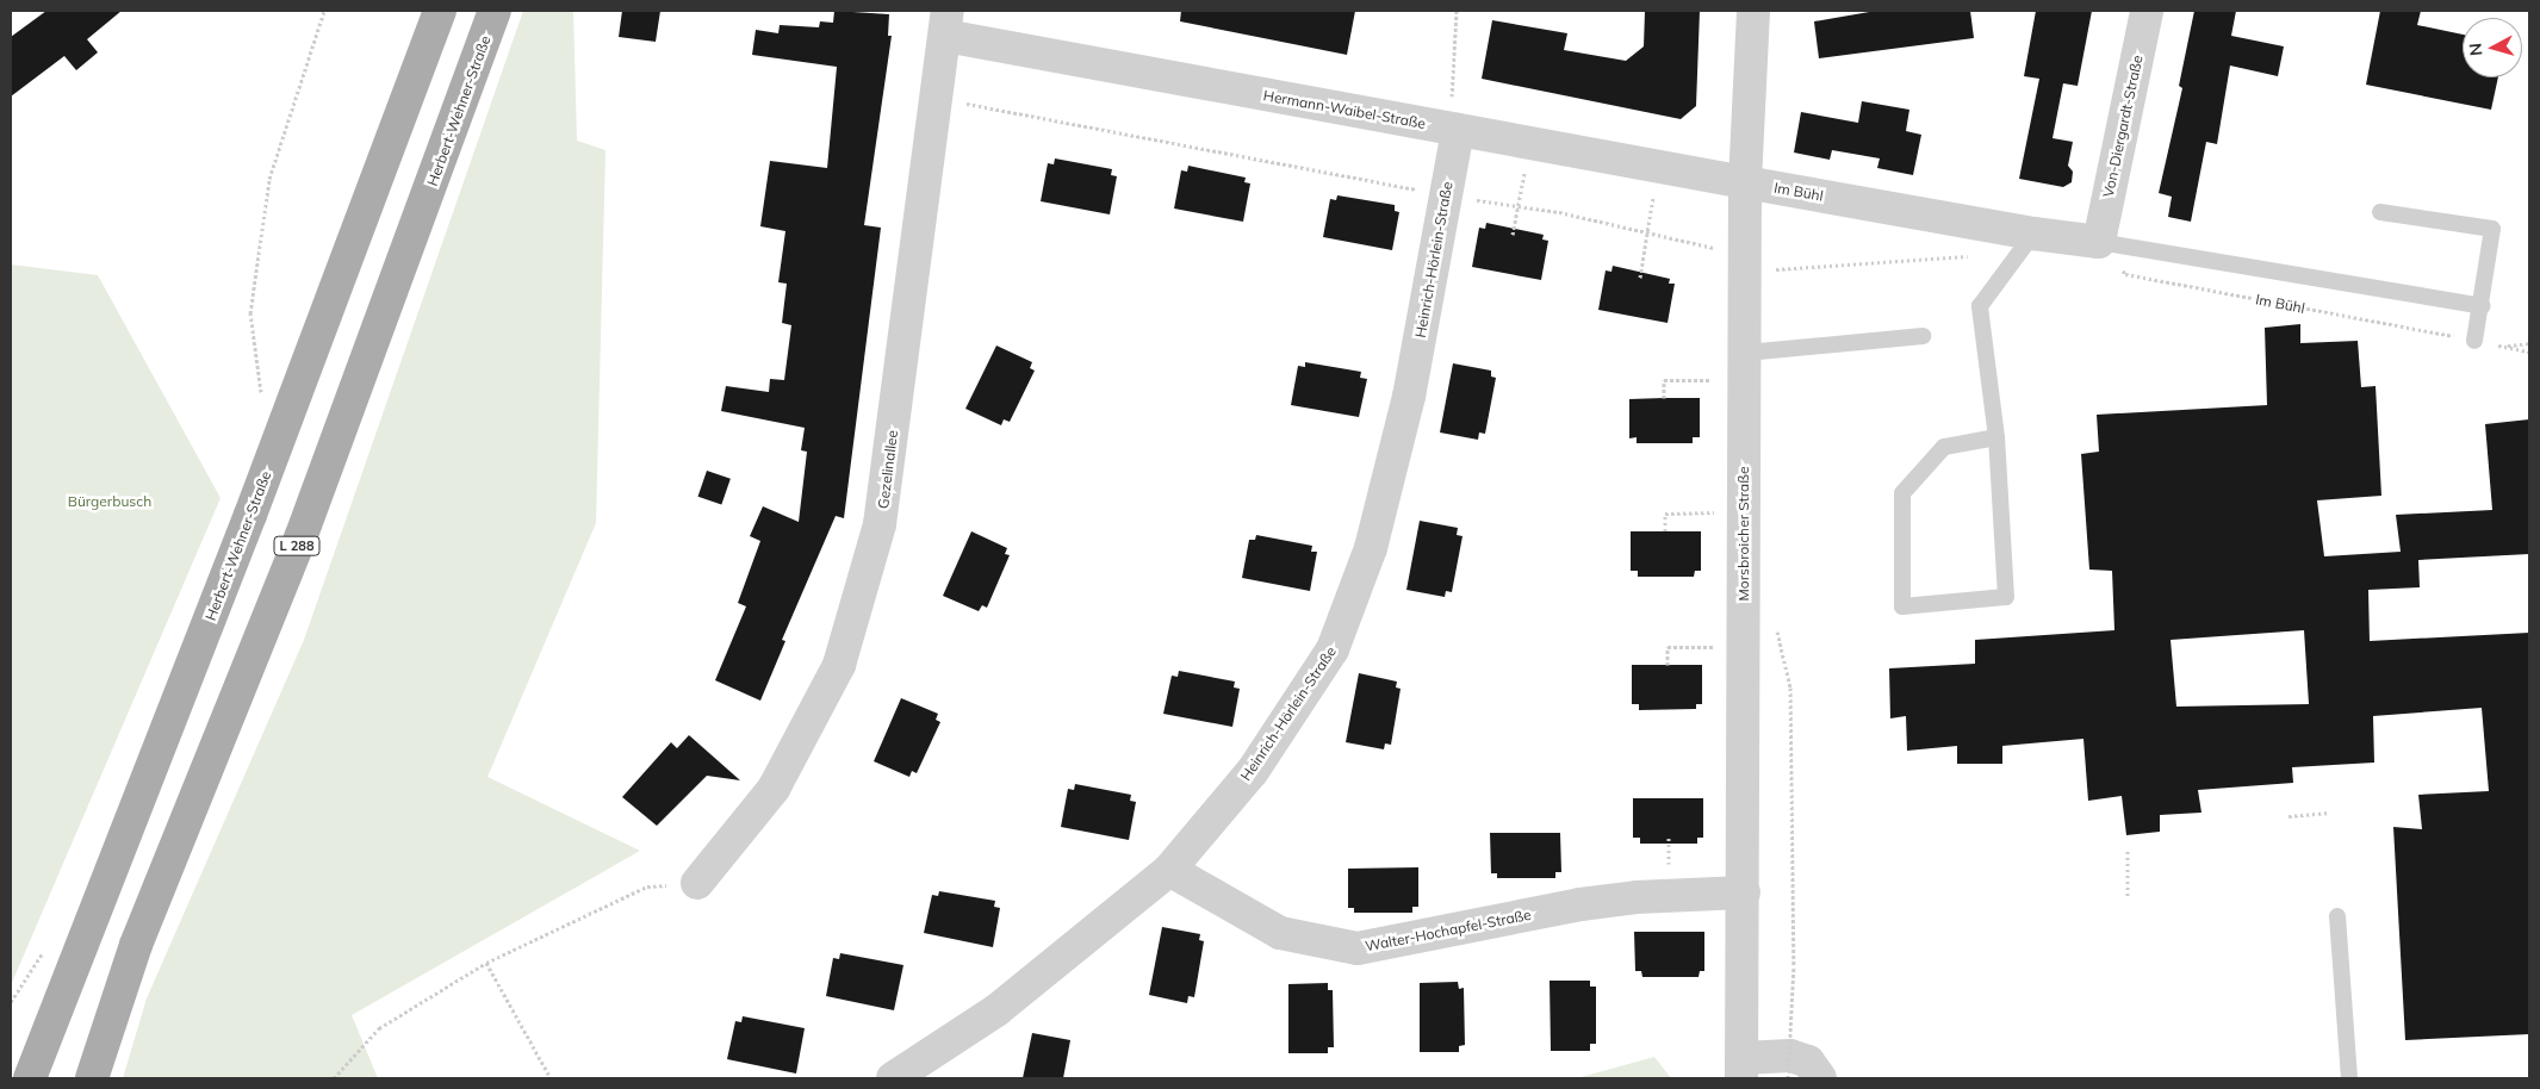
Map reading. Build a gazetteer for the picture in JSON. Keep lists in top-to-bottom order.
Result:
{
  "streets": {
    "main road": ["Herbert-Wehner-Straße", "L 288"],
    "street": [
      "Hermann-Waibel-Straße",
      "Von-Diergardt-Straße",
      "Im Bühl",
      "Heinrich-Hörlein-Straße",
      "Gezelinallee",
      "Morsbroicher Straße",
      "Walter-Hochapfel-Straße"
    ]
  },
  "crossings": [
    ["Hermann-Waibel-Straße", "Im Bühl"],
    ["Hermann-Waibel-Straße", "Heinrich-Hörlein-Straße"],
    ["Hermann-Waibel-Straße", "Gezelinallee"],
    ["Hermann-Waibel-Straße", "Morsbroicher Straße"],
    ["Von-Diergardt-Straße", "Im Bühl"],
    ["Im Bühl", "Morsbroicher Straße"],
    ["Heinrich-Hörlein-Straße", "Walter-Hochapfel-Straße"],
    ["Morsbroicher Straße", "Walter-Hochapfel-Straße"]
  ],
  "parks": ["Bürgerbusch"],
  "north": "left"
}
